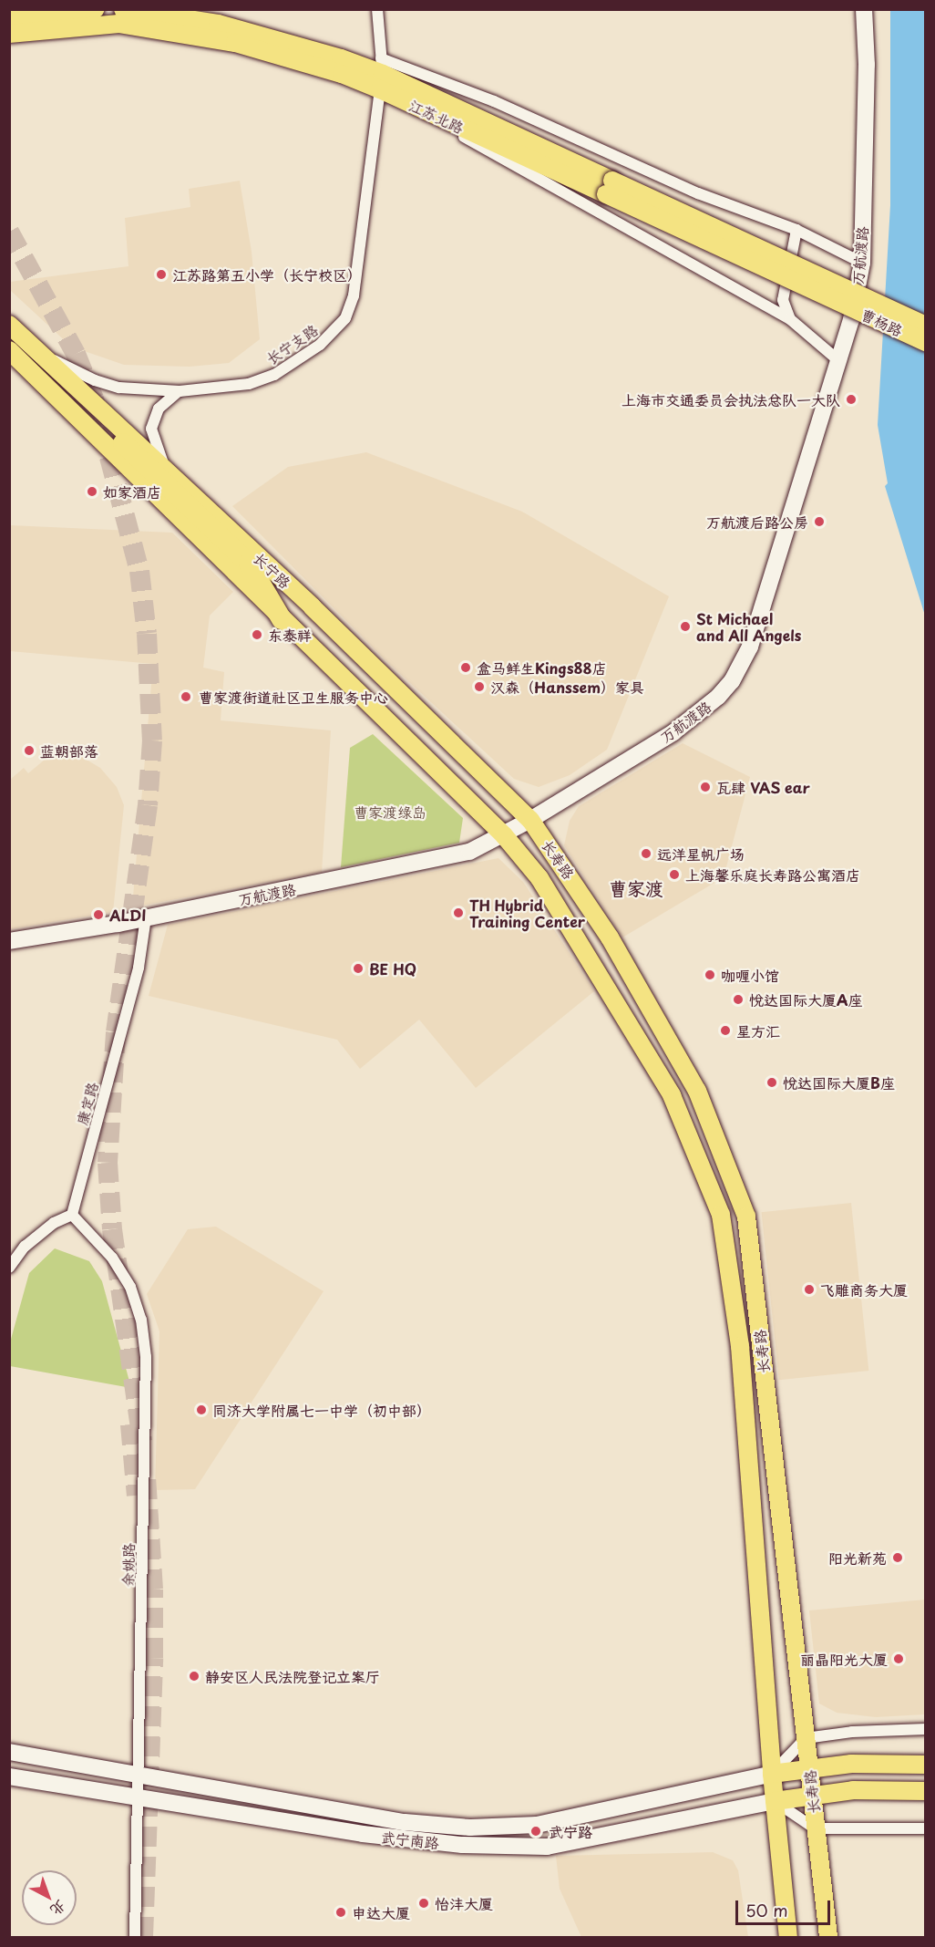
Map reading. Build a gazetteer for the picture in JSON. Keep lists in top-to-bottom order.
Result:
{
  "streets": {
    "main road": [
      "江苏北路",
      "万航渡路",
      "曹杨路",
      "长宁路",
      "长寿路",
      "武宁南路"
    ],
    "street": ["长宁支路", "康定路", "余姚路"]
  },
  "crossings": [
    ["江苏北路", "曹杨路"],
    ["江苏北路", "长宁支路"],
    ["万航渡路", "长宁路"],
    ["万航渡路", "长寿路"],
    ["万航渡路", "康定路"],
    ["长宁支路", "长宁路"],
    ["长宁路", "长寿路"],
    ["长寿路", "武宁南路"],
    ["康定路", "余姚路"],
    ["余姚路", "武宁南路"]
  ],
  "districts": ["曹家渡"],
  "parks": ["曹家渡绿岛"],
  "places": [
    "江苏路第五小学（长宁校区）",
    "上海市交通委员会执法总队一大队",
    "如家酒店",
    "万航渡后路公房",
    "St Michael and All Angels",
    "东泰祥",
    "盒马鲜生Kings88店",
    "汉森（Hanssem）家具",
    "曹家渡街道社区卫生服务中心",
    "蓝朝部落",
    "瓦肆 VAS ear",
    "远洋星帆广场",
    "上海馨乐庭长寿路公寓酒店",
    "TH Hybrid Training Center",
    "ALDI",
    "BE HQ",
    "咖喱小馆",
    "悦达国际大厦A座",
    "星方汇",
    "悦达国际大厦B座",
    "飞雕商务大厦",
    "同济大学附属七一中学（初中部）",
    "阳光新苑",
    "丽晶阳光大厦",
    "静安区人民法院登记立案厅",
    "武宁路",
    "怡沣大厦",
    "申达大厦"
  ],
  "scale_bar": "50 m",
  "north": "bottom right"
}
